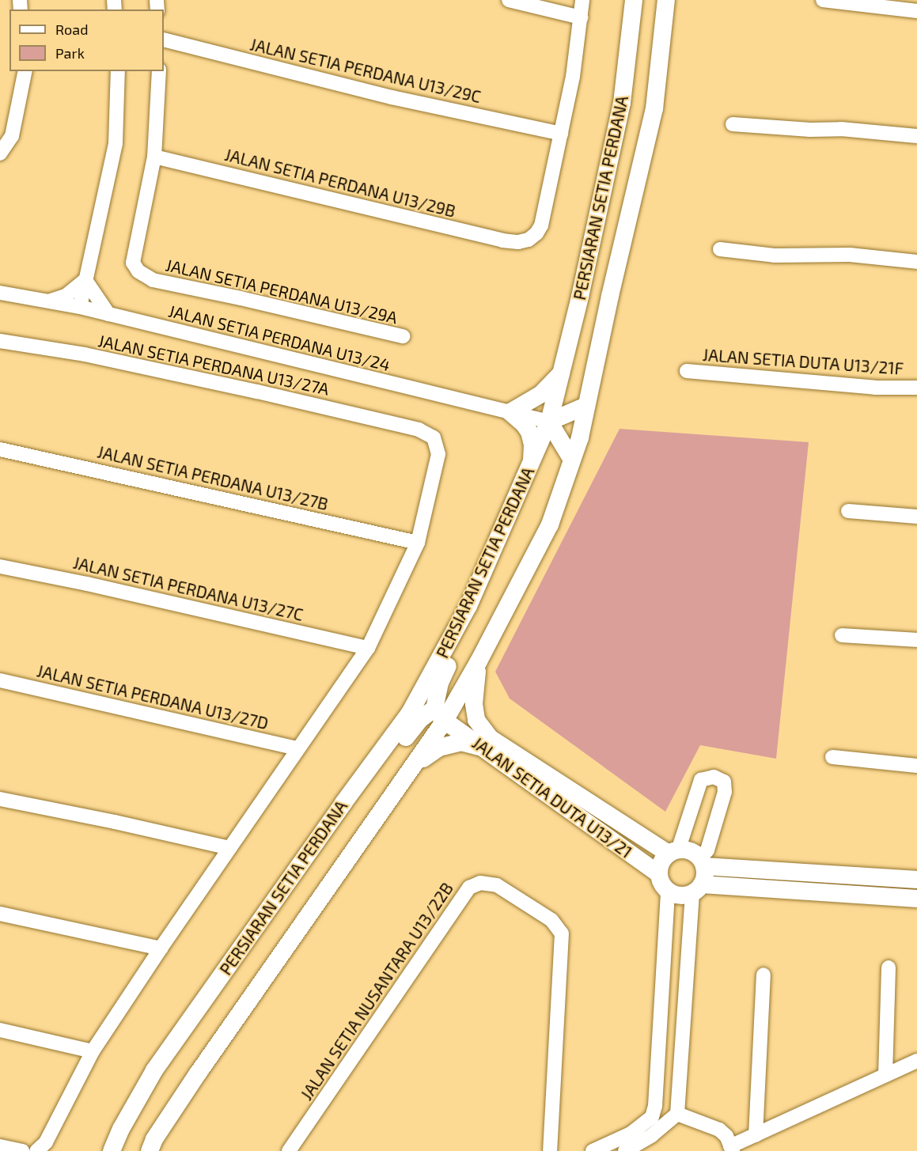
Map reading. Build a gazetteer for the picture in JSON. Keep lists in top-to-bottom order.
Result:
{
  "streets": {
    "main road": ["PERSIARAN SETIA PERDANA", "JALAN SETIA DUTA U13/21"],
    "street": [
      "JALAN SETIA PERDANA U13/29C",
      "JALAN SETIA PERDANA U13/29B",
      "JALAN SETIA PERDANA U13/29A",
      "JALAN SETIA PERDANA U13/24",
      "JALAN SETIA DUTA U13/21F",
      "JALAN SETIA PERDANA U13/27A",
      "JALAN SETIA PERDANA U13/27B",
      "JALAN SETIA PERDANA U13/27C",
      "JALAN SETIA PERDANA U13/27D",
      "JALAN SETIA NUSANTARA U13/22B"
    ]
  },
  "crossings": [
    ["JALAN SETIA PERDANA U13/29C", "JALAN SETIA PERDANA U13/29B"],
    ["JALAN SETIA PERDANA U13/29B", "JALAN SETIA PERDANA U13/29A"],
    ["PERSIARAN SETIA PERDANA", "JALAN SETIA PERDANA U13/24"],
    ["PERSIARAN SETIA PERDANA", "JALAN SETIA DUTA U13/21"],
    ["JALAN SETIA PERDANA U13/27A", "JALAN SETIA PERDANA U13/27B"]
  ],
  "legend": ["Road", "Park"]
}
